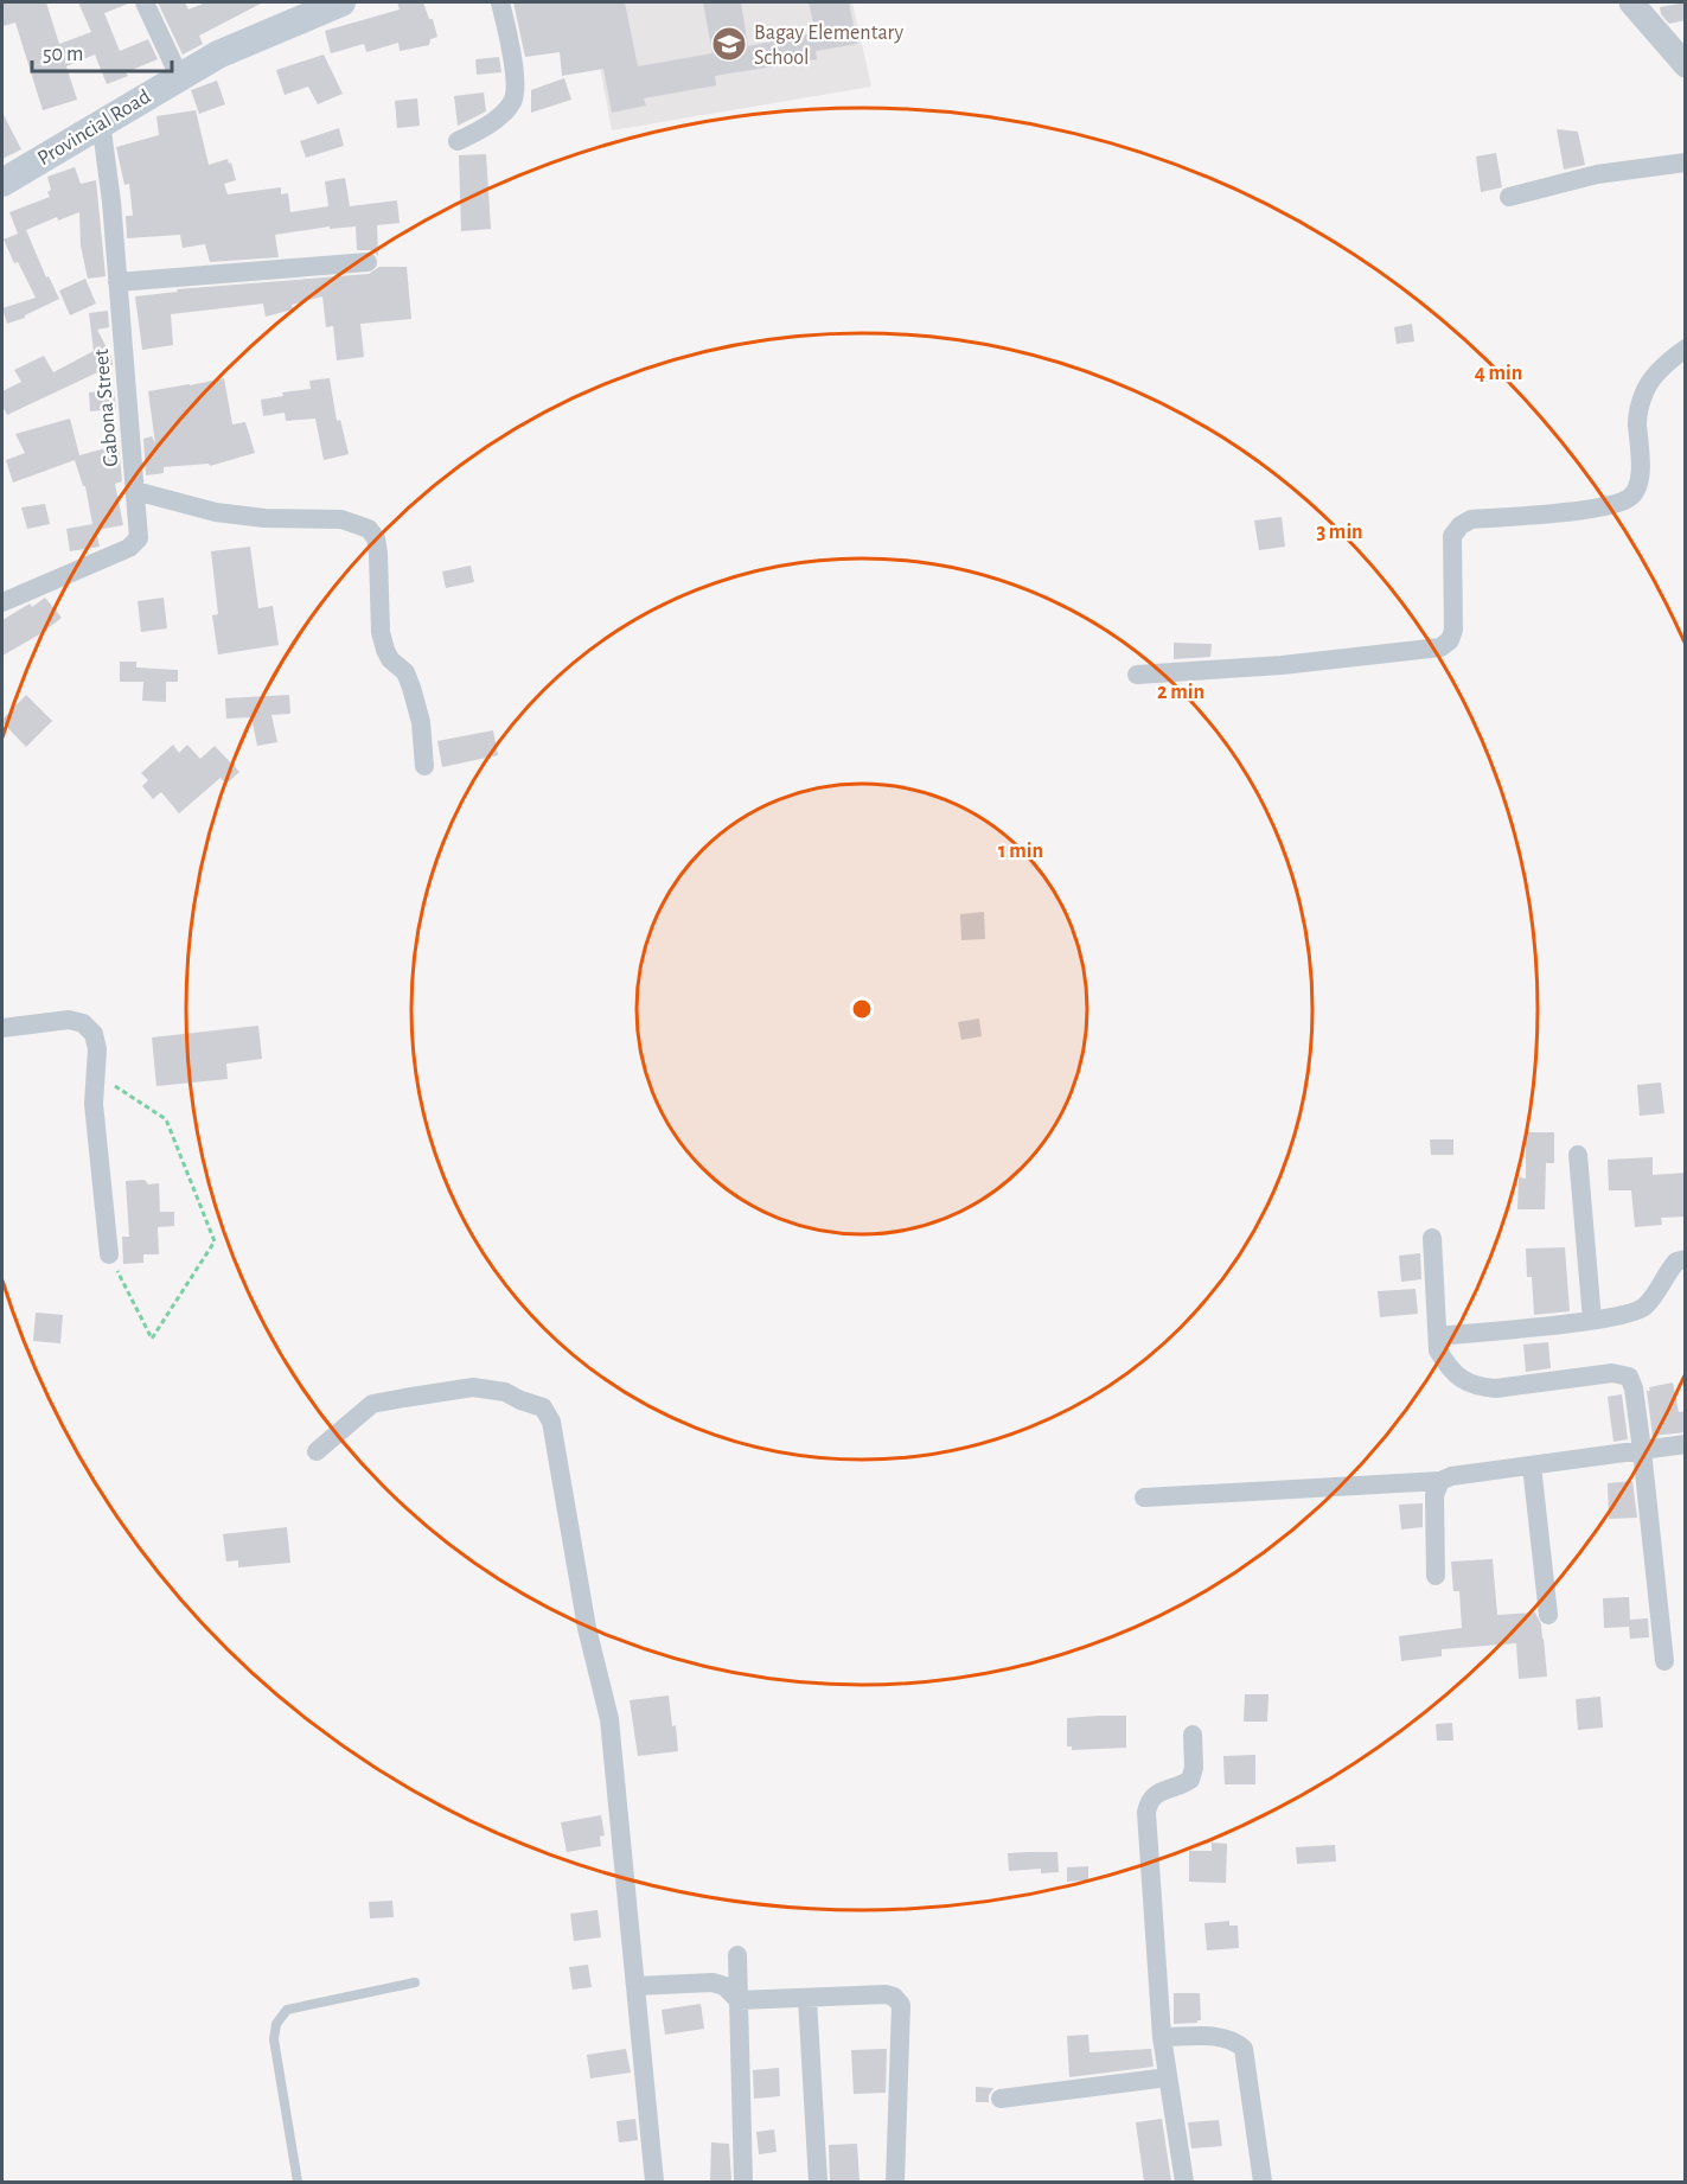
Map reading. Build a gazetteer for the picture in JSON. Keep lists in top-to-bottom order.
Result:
{
  "streets": {
    "main road": ["Provincial Road"],
    "street": ["Gabona Street"]
  },
  "crossings": [
    ["Provincial Road", "Gabona Street"]
  ],
  "places": {
    "school or university": ["Bagay Elementary School"]
  },
  "scale_bar": "50 m",
  "rings": [
    "4 min",
    "3 min",
    "2 min",
    "1 min"
  ]
}
